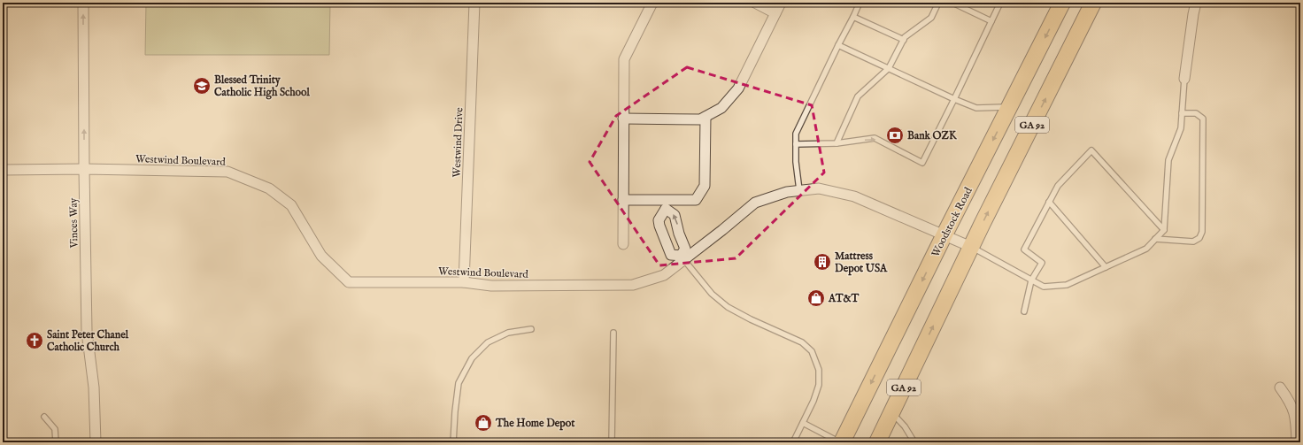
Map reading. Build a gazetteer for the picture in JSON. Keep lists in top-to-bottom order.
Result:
{
  "streets": {
    "main road": ["GA 92", "Woodstock Road"],
    "street": ["Westwind Drive", "Westwind Boulevard", "Vinces Way"]
  },
  "crossings": [
    ["GA 92", "Westwind Boulevard"],
    ["Westwind Drive", "Westwind Boulevard"],
    ["Westwind Boulevard", "Woodstock Road"],
    ["Westwind Boulevard", "Vinces Way"]
  ],
  "one_way": ["Vinces Way"],
  "places": {
    "school or university": ["Blessed Trinity Catholic High School"],
    "bank": ["Bank OZK"],
    "building": ["Mattress Depot USA"],
    "shop": ["AT&T", "The Home Depot"],
    "church": ["Saint Peter Chanel Catholic Church"]
  }
}
